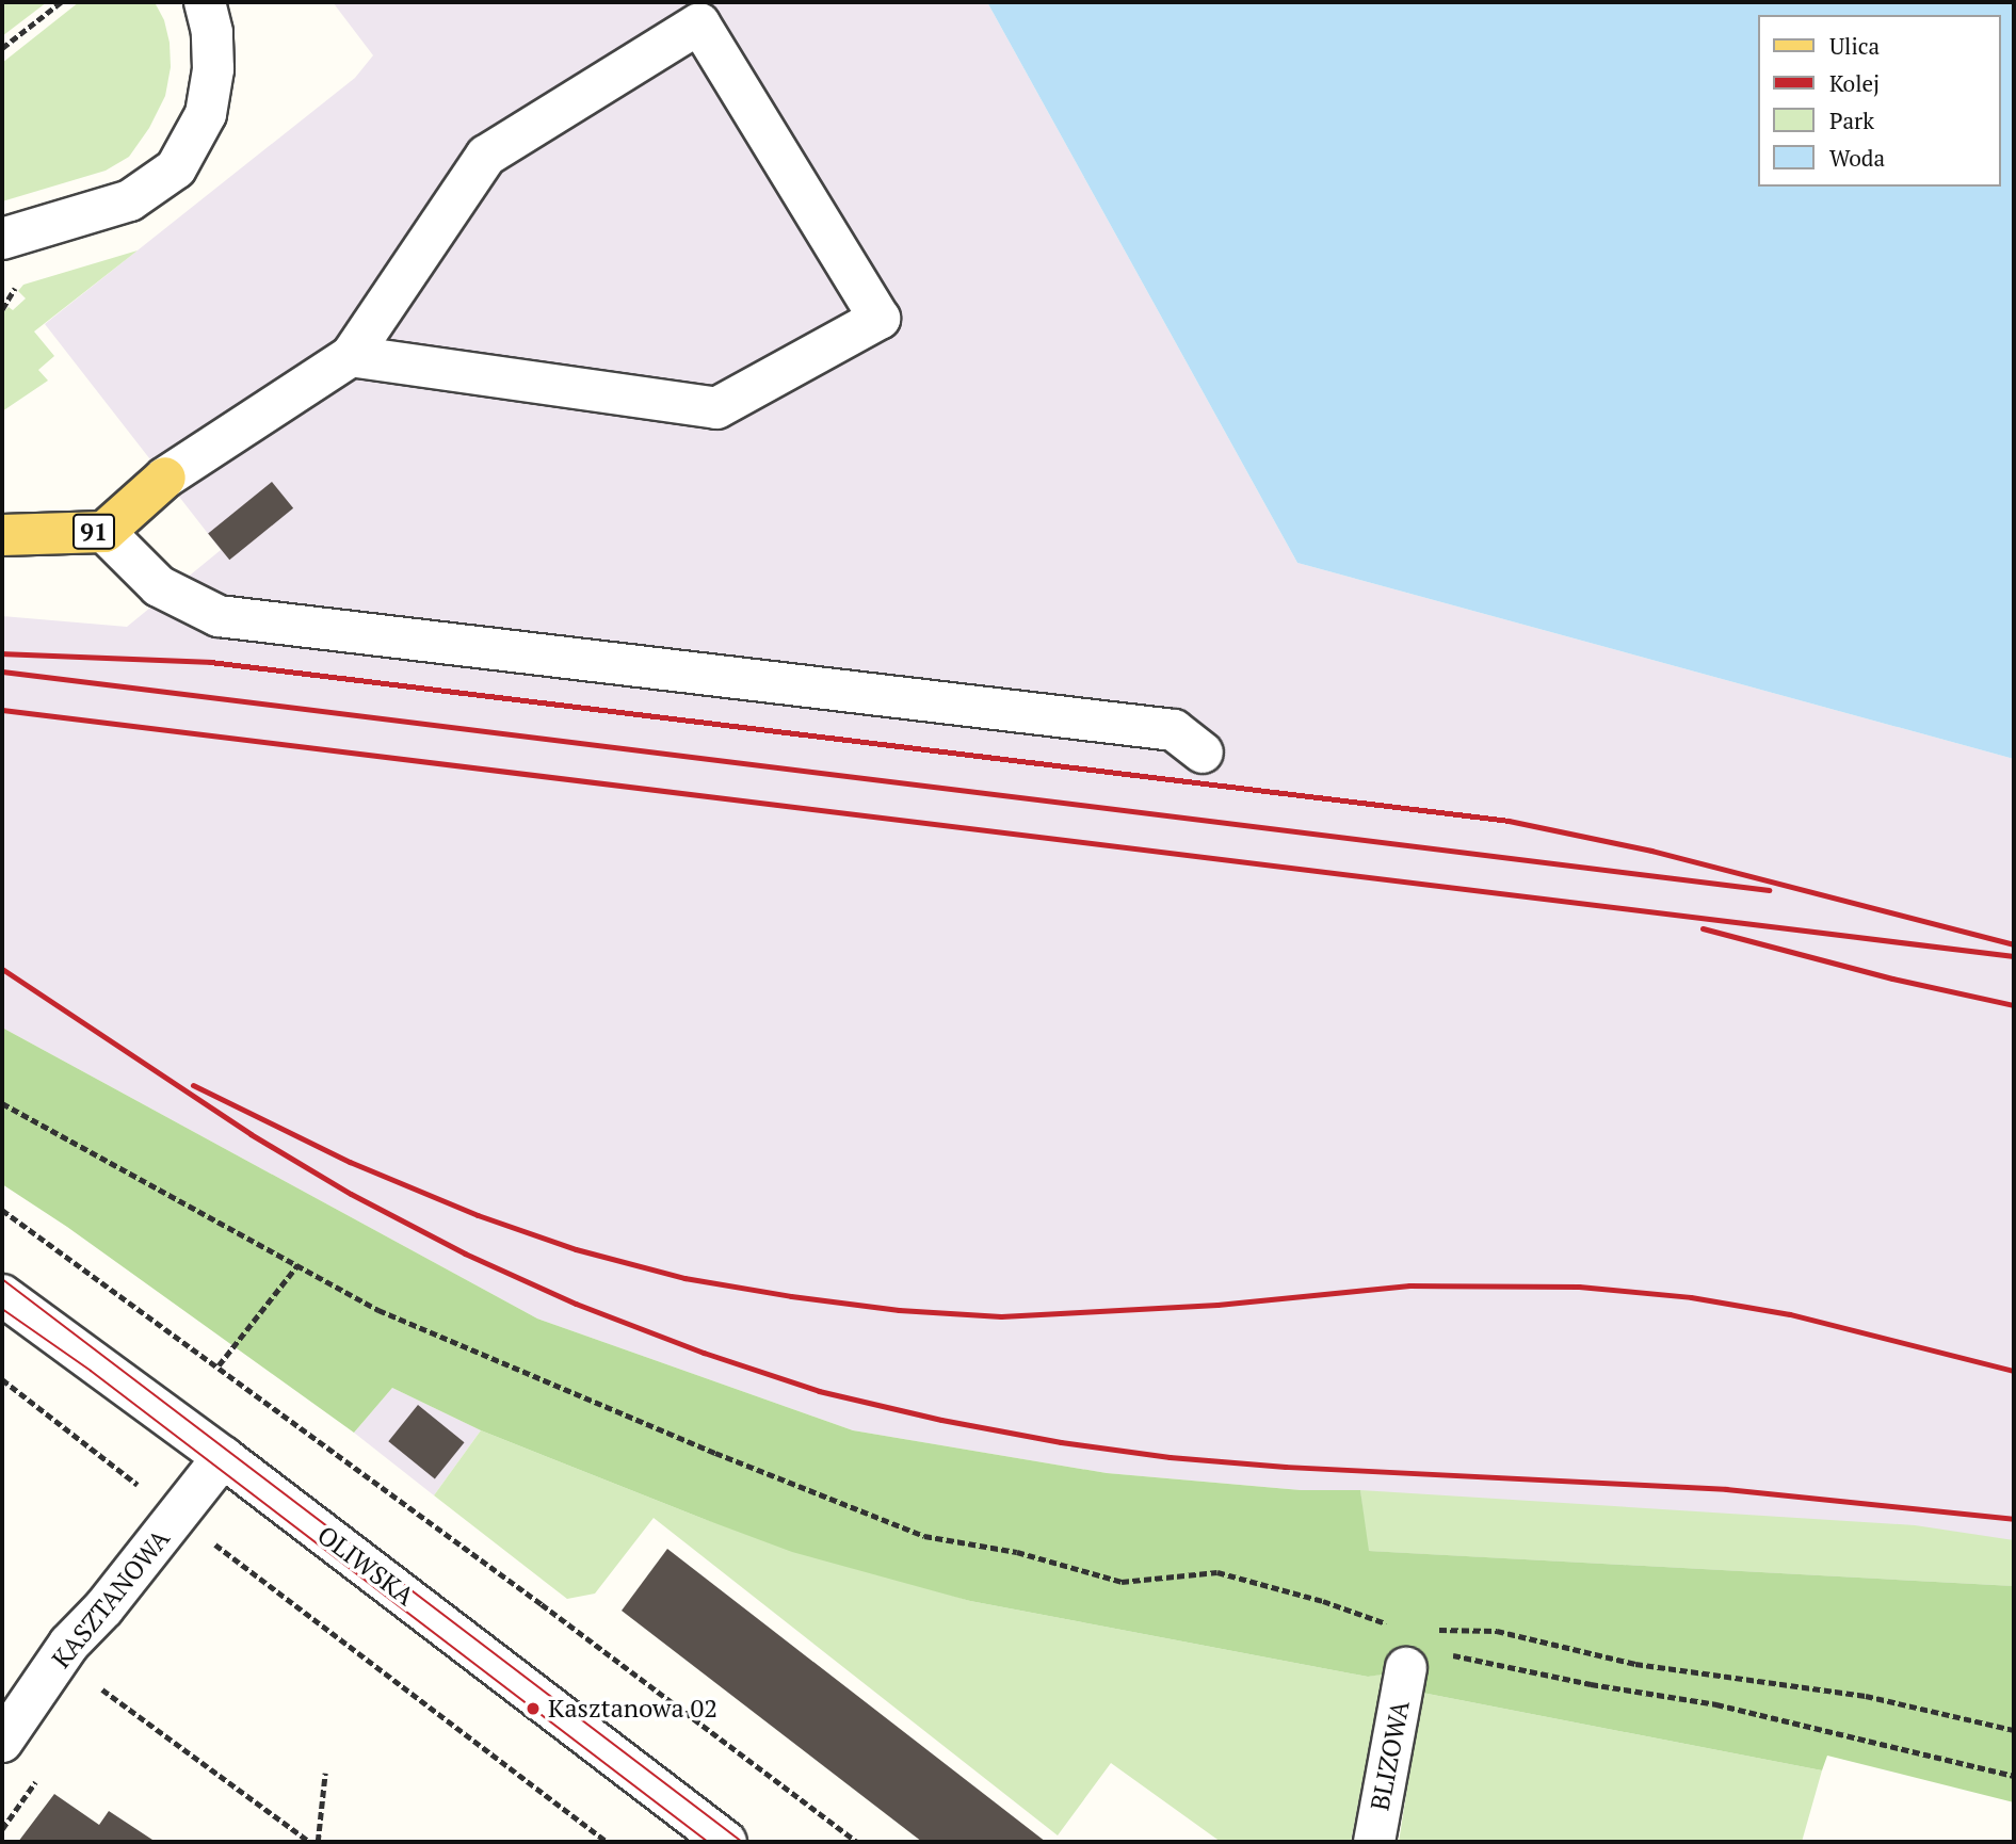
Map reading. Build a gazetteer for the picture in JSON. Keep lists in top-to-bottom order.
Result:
{
  "streets": {
    "main road": ["91"],
    "street": ["OLIWSKA", "KASZTANOWA", "BLIZOWA"]
  },
  "crossings": [
    ["OLIWSKA", "KASZTANOWA"]
  ],
  "places": ["Kasztanowa 02"],
  "legend": [
    "Ulica",
    "Kolej",
    "Park",
    "Woda"
  ]
}
